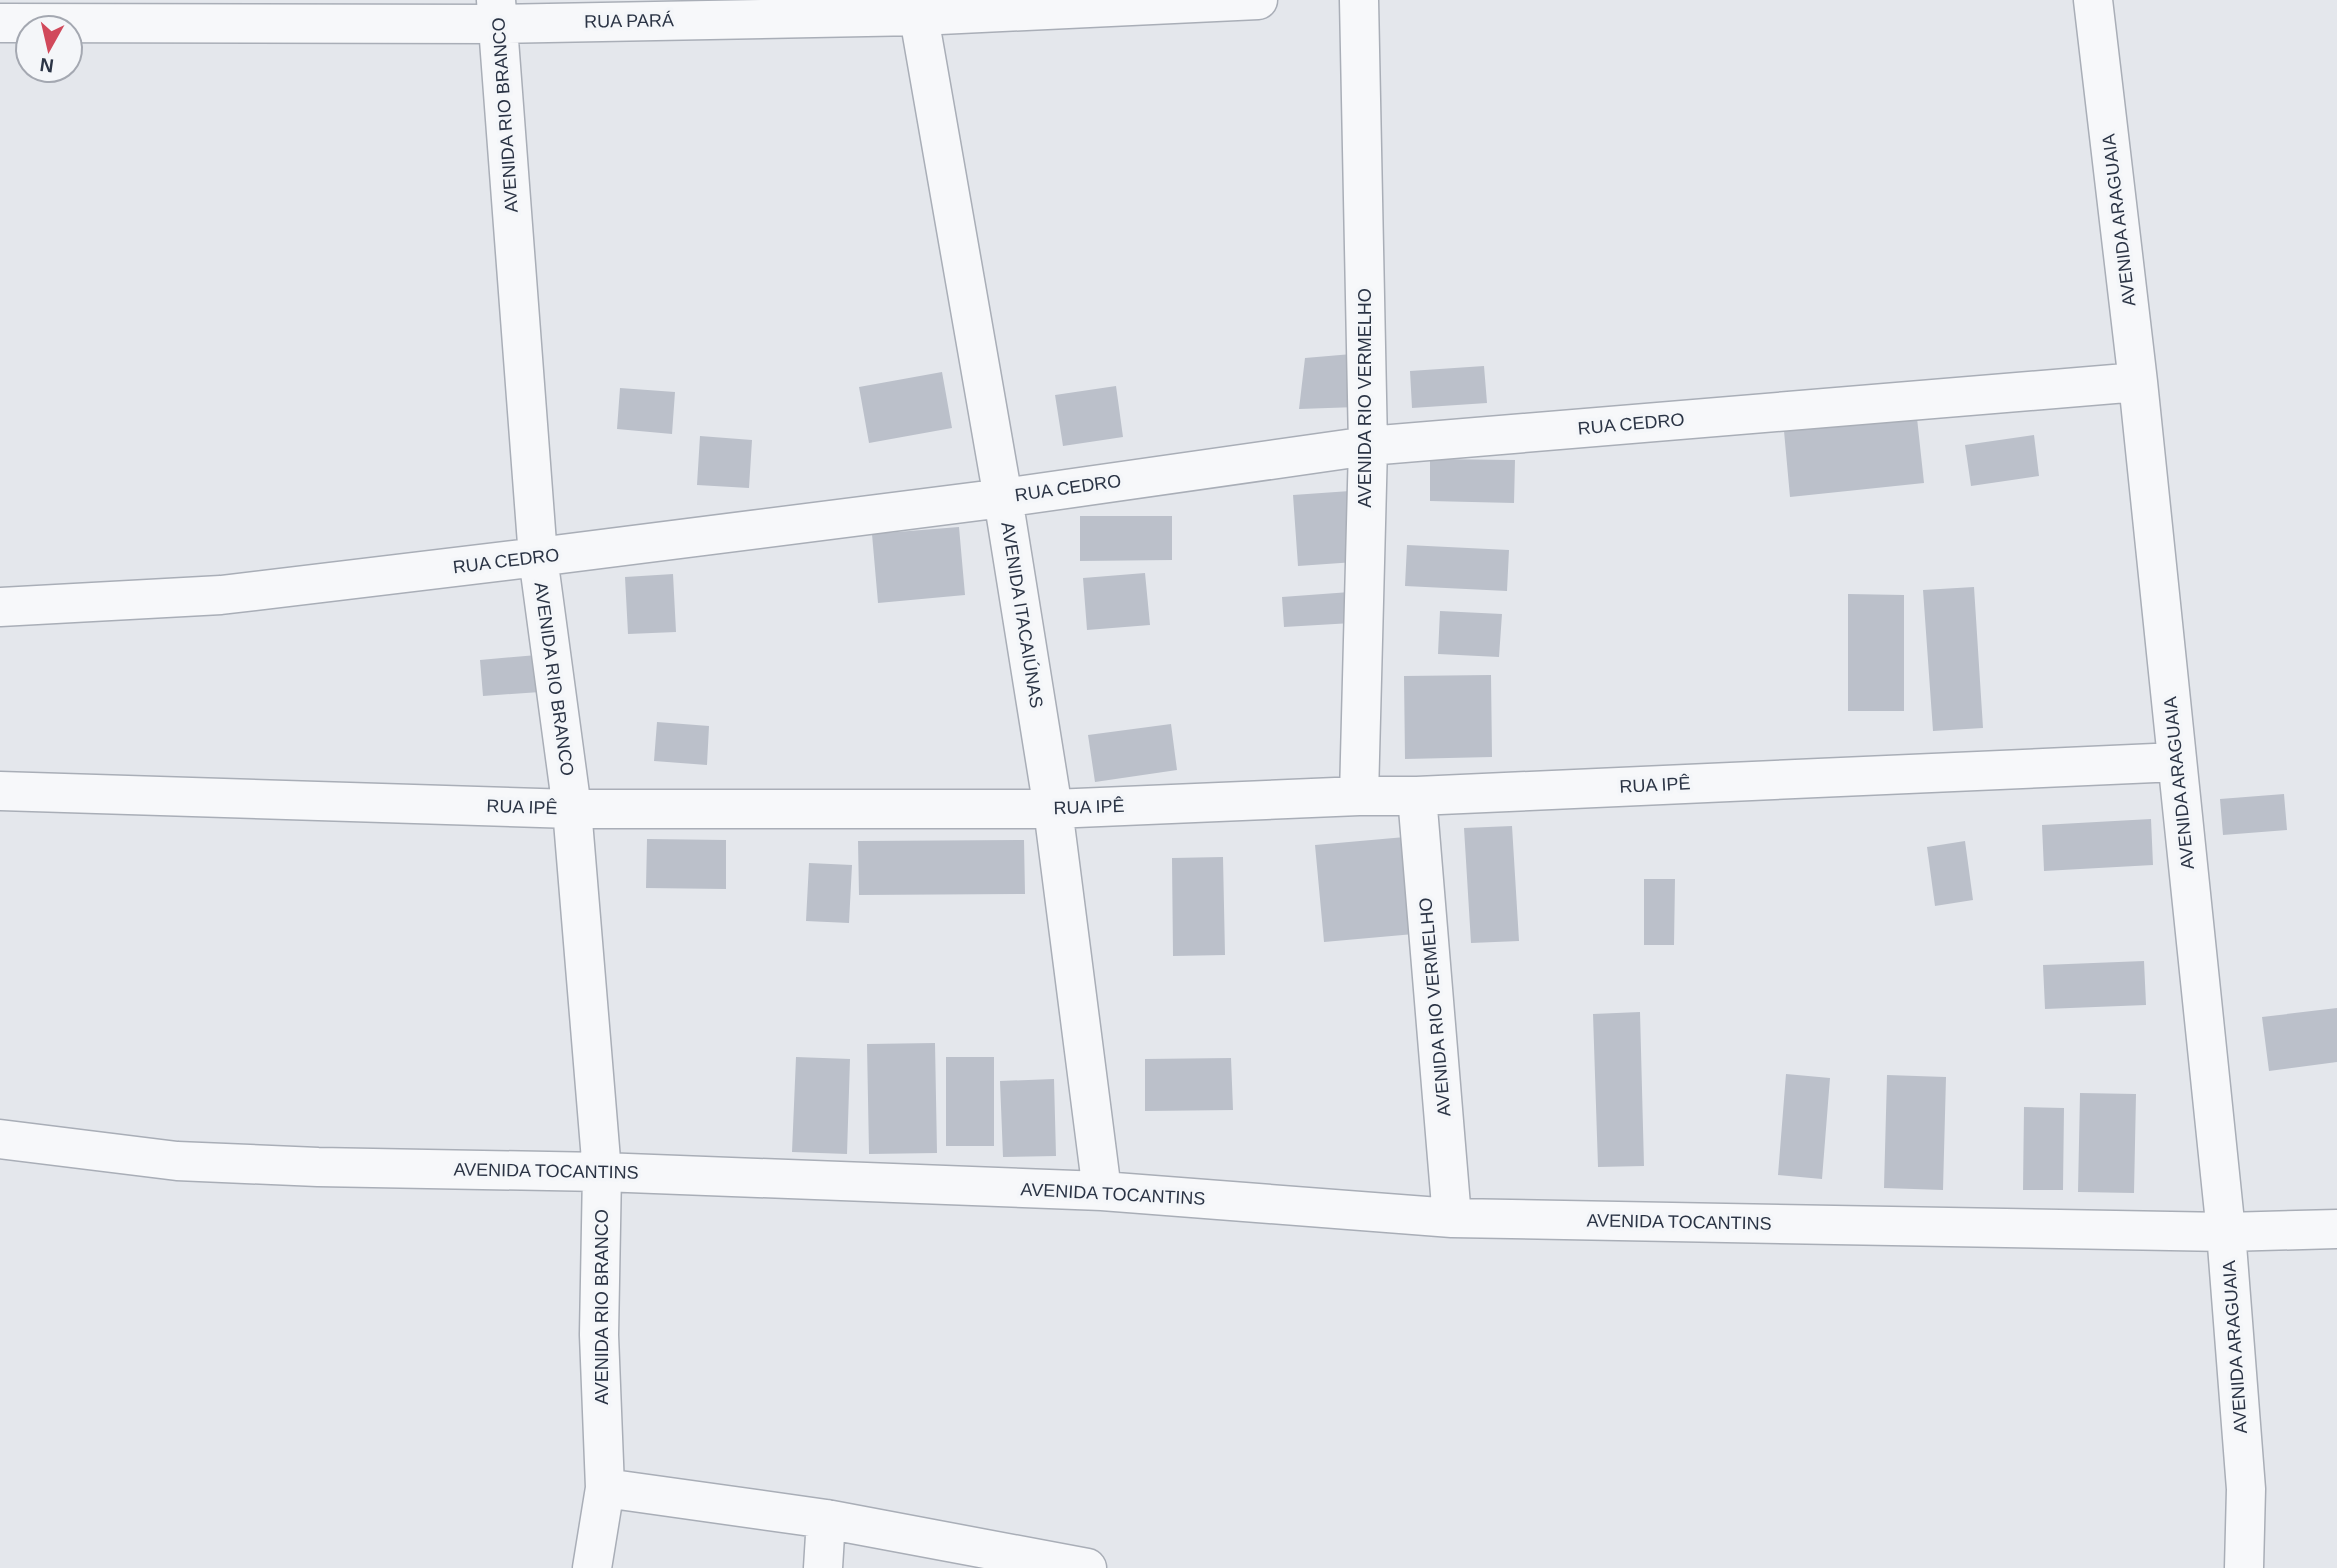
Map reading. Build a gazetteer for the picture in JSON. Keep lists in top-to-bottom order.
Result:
{
  "streets": {
    "street": [
      "RUA PARÁ",
      "AVENIDA RIO BRANCO",
      "AVENIDA ARAGUAIA",
      "AVENIDA RIO VERMELHO",
      "RUA CEDRO",
      "AVENIDA ITACAIÚNAS",
      "RUA IPÊ",
      "AVENIDA TOCANTINS"
    ]
  },
  "crossings": [
    ["RUA PARÁ", "AVENIDA RIO BRANCO"],
    ["RUA PARÁ", "AVENIDA ITACAIÚNAS"],
    ["AVENIDA RIO BRANCO", "RUA CEDRO"],
    ["AVENIDA RIO BRANCO", "RUA IPÊ"],
    ["AVENIDA RIO BRANCO", "AVENIDA TOCANTINS"],
    ["AVENIDA ARAGUAIA", "RUA CEDRO"],
    ["AVENIDA ARAGUAIA", "RUA IPÊ"],
    ["AVENIDA ARAGUAIA", "AVENIDA TOCANTINS"],
    ["AVENIDA RIO VERMELHO", "RUA CEDRO"],
    ["AVENIDA RIO VERMELHO", "RUA IPÊ"],
    ["AVENIDA RIO VERMELHO", "AVENIDA TOCANTINS"],
    ["RUA CEDRO", "AVENIDA ITACAIÚNAS"],
    ["AVENIDA ITACAIÚNAS", "RUA IPÊ"],
    ["AVENIDA ITACAIÚNAS", "AVENIDA TOCANTINS"]
  ],
  "north": "bottom"
}
